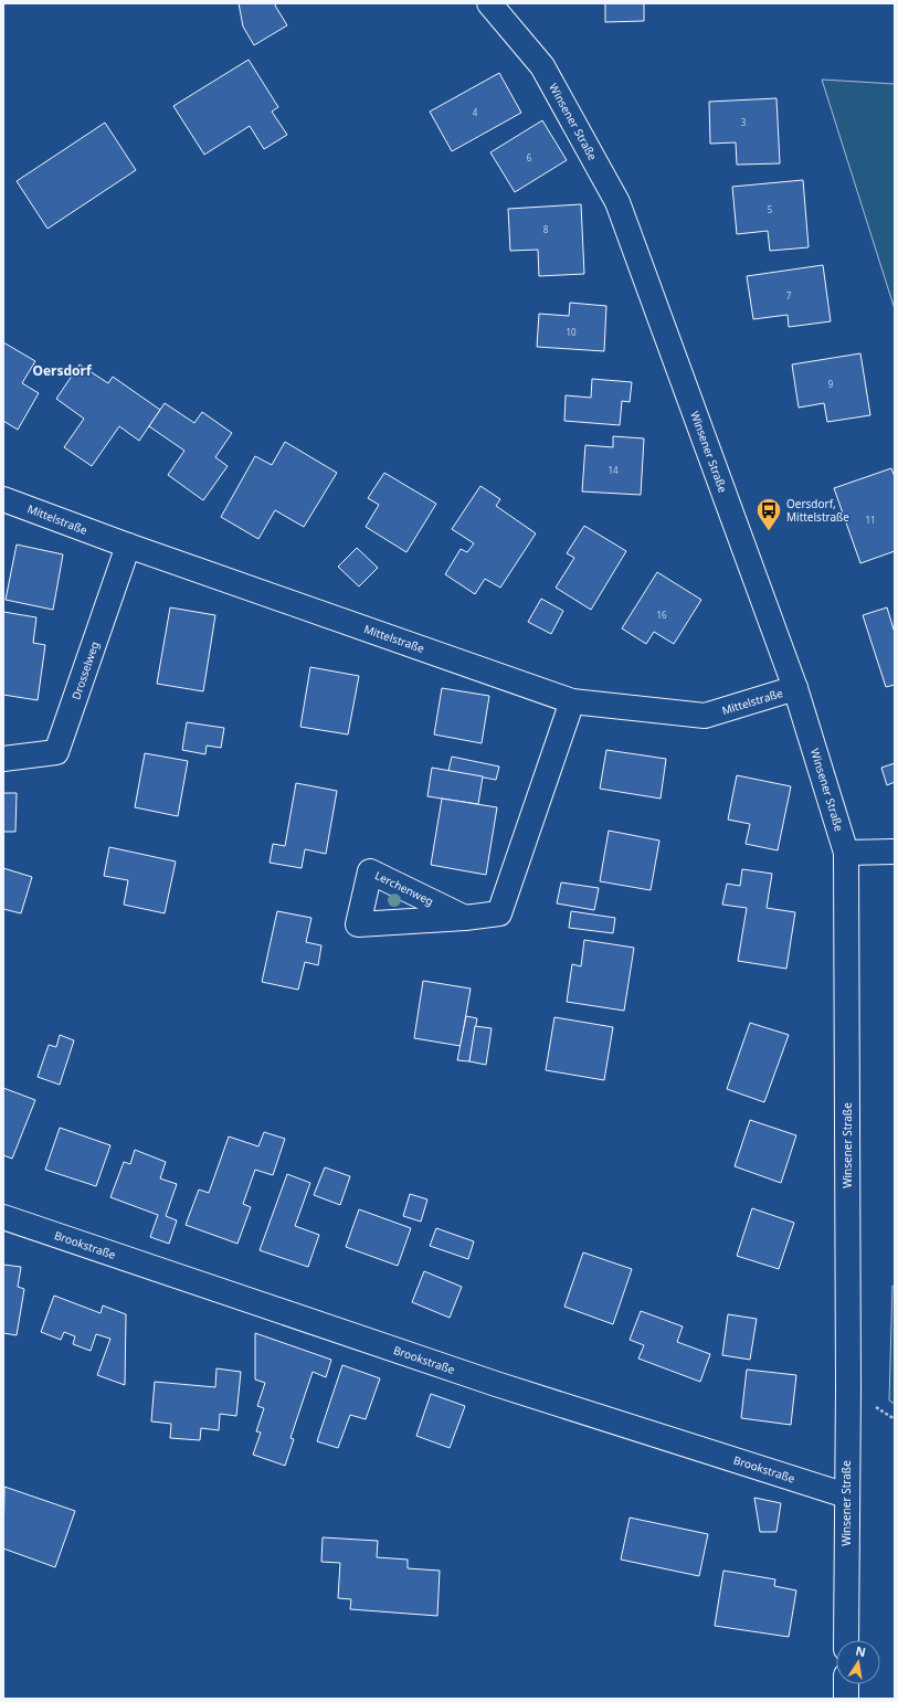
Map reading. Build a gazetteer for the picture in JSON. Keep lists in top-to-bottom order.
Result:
{
  "streets": {
    "street": [
      "Winsener Straße",
      "Mittelstraße",
      "Drosselweg",
      "Brookstraße"
    ]
  },
  "crossings": [
    ["Winsener Straße", "Mittelstraße"],
    ["Winsener Straße", "Brookstraße"],
    ["Mittelstraße", "Drosselweg"]
  ],
  "districts": ["Oersdorf"],
  "places": {
    "bus stop": ["Oersdorf, Mittelstraße"]
  },
  "house_numbers": [
    "4",
    "3",
    "6",
    "5",
    "8",
    "7",
    "10",
    "9",
    "14",
    "11",
    "16"
  ],
  "north": "top"
}
